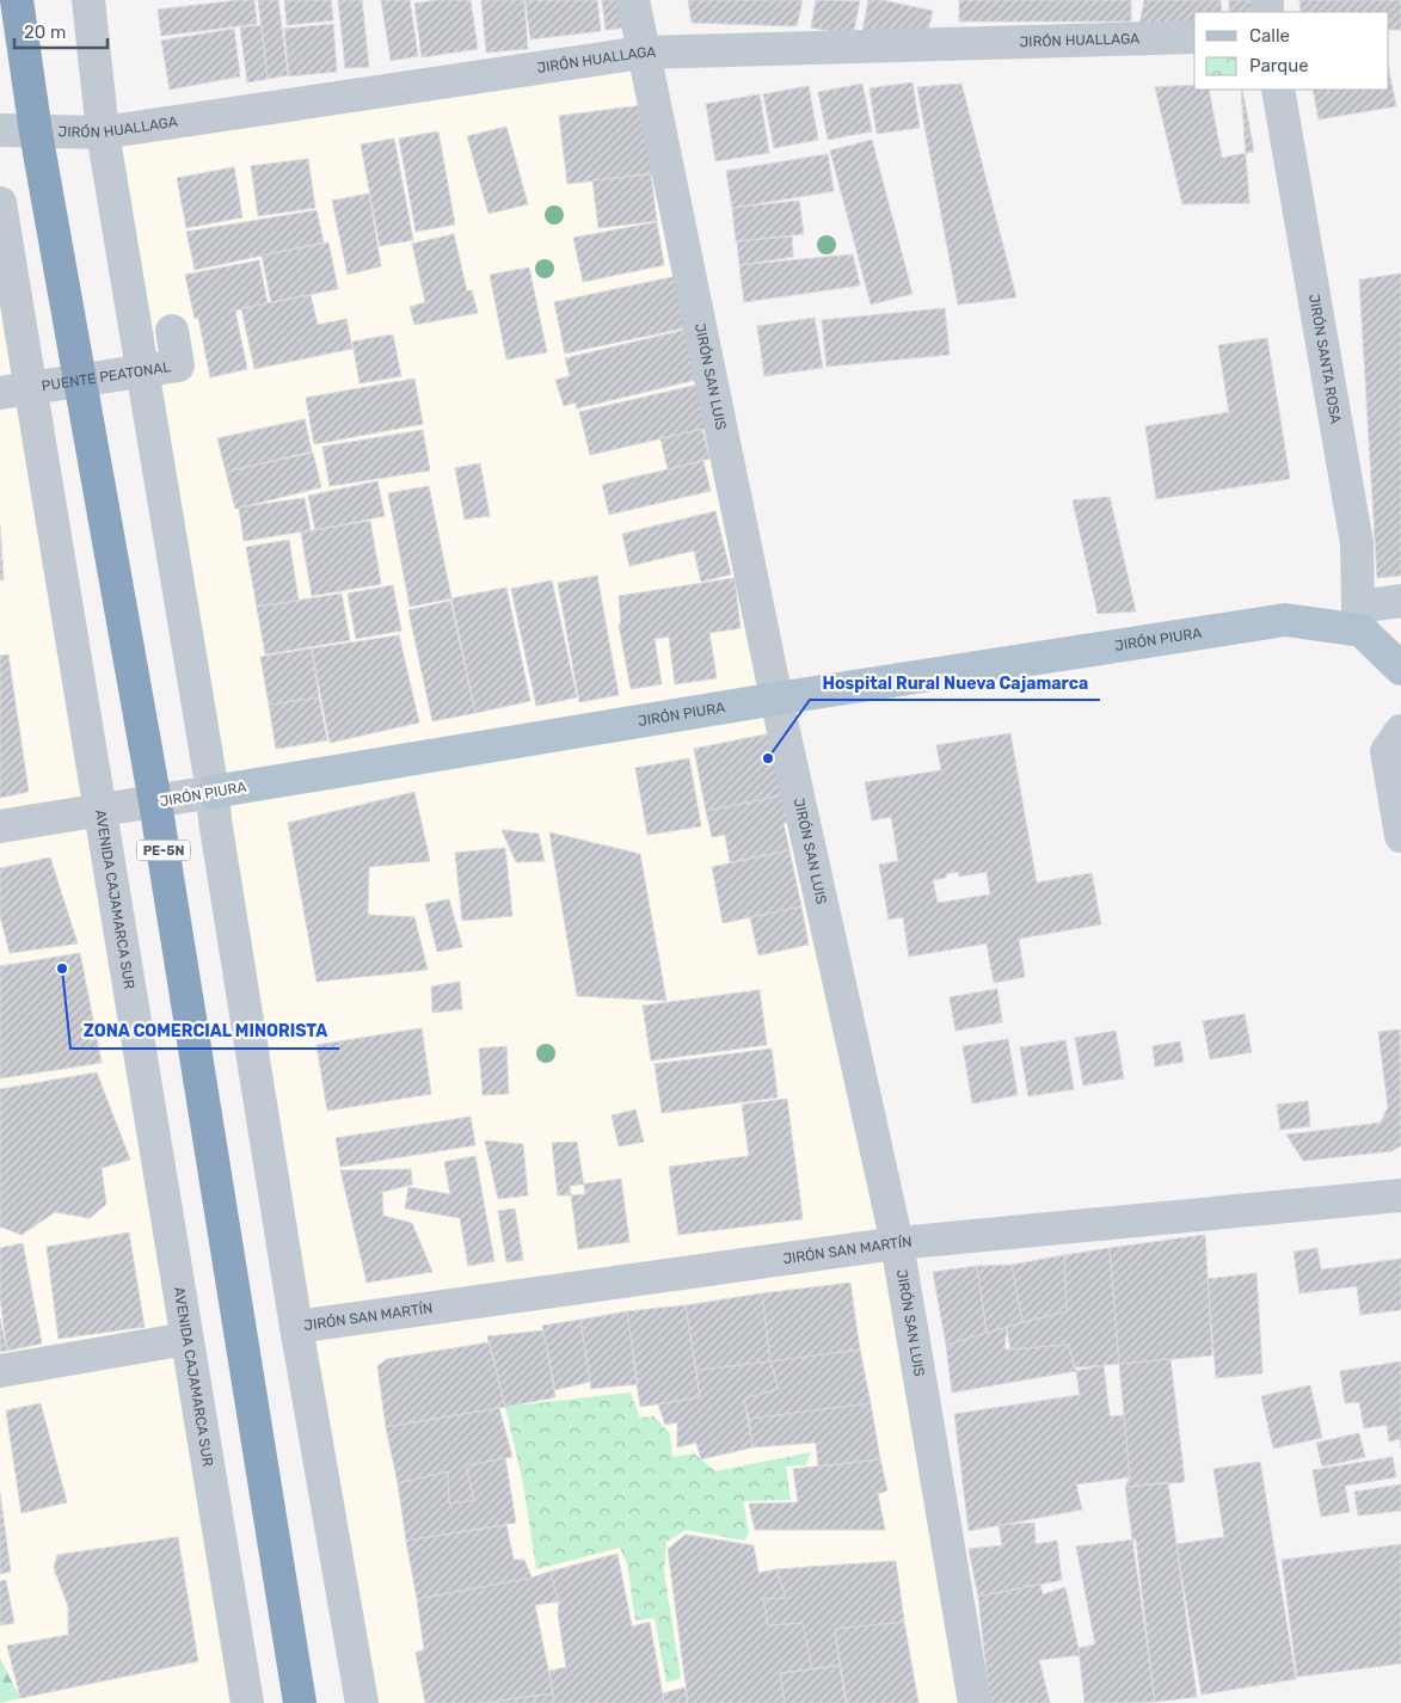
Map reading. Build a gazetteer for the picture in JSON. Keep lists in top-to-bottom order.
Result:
{
  "streets": {
    "highway": ["PE-5N"],
    "main road": ["JIRÓN PIURA"],
    "street": [
      "JIRÓN HUALLAGA",
      "JIRÓN SANTA ROSA",
      "PUENTE PEATONAL",
      "JIRÓN SAN LUIS",
      "AVENIDA CAJAMARCA SUR",
      "JIRÓN SAN MARTÍN"
    ]
  },
  "crossings": [
    ["JIRÓN HUALLAGA", "JIRÓN SAN LUIS"],
    ["JIRÓN HUALLAGA", "PE-5N"],
    ["JIRÓN SANTA ROSA", "JIRÓN PIURA"],
    ["JIRÓN SAN LUIS", "JIRÓN PIURA"],
    ["JIRÓN SAN LUIS", "JIRÓN SAN MARTÍN"],
    ["JIRÓN PIURA", "PE-5N"],
    ["JIRÓN PIURA", "AVENIDA CAJAMARCA SUR"]
  ],
  "places": ["Hospital Rural Nueva Cajamarca", "ZONA COMERCIAL MINORISTA"],
  "legend": ["Calle", "Parque"],
  "scale_bar": "20 m"
}
